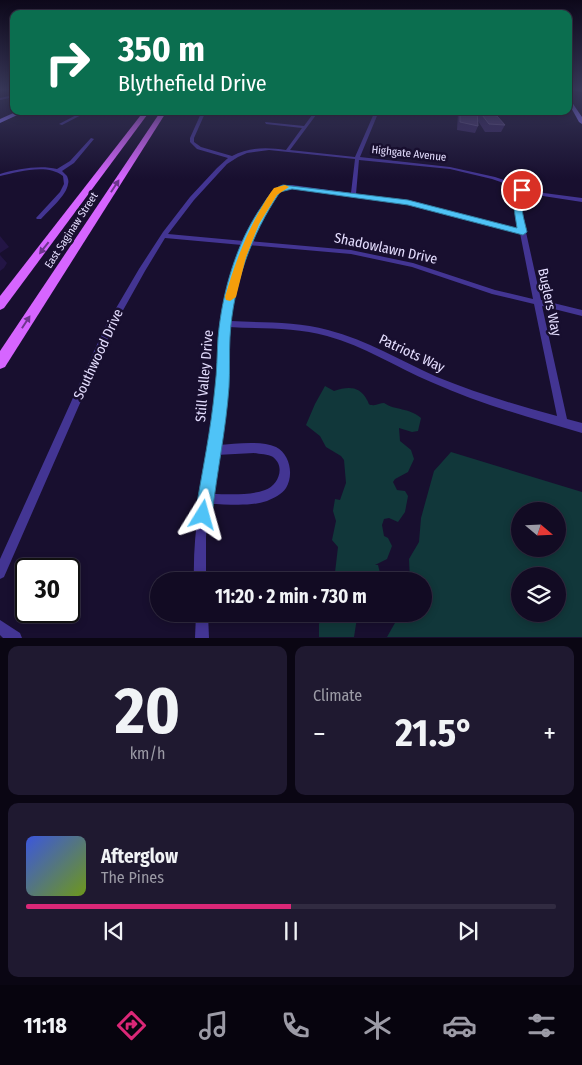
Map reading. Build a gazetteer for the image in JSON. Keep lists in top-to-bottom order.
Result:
{
  "streets": {
    "main road": ["East Saginaw Street"],
    "street": [
      "Highgate Avenue",
      "Shadowlawn Drive",
      "Buglers Way",
      "Patriots Way",
      "Southwood Drive",
      "Still Valley Drive"
    ]
  },
  "crossings": [
    ["Highgate Avenue", "Buglers Way"],
    ["Highgate Avenue", "Southwood Drive"],
    ["Shadowlawn Drive", "Buglers Way"],
    ["Shadowlawn Drive", "Southwood Drive"],
    ["Shadowlawn Drive", "Still Valley Drive"],
    ["Buglers Way", "Patriots Way"],
    ["Patriots Way", "Still Valley Drive"]
  ],
  "north": "right",
  "page": {
    "turn": ["350 m", "Blythefield Drive"],
    "limit": "30",
    "trip": "11:20 · 2 min · 730 m",
    "tile": [
      ["20", "km/h"],
      "Climate"
    ],
    "heat": ["−", "21.5°", "+"],
    "song": ["Afterglow", "The Pines"],
    "tabs": "11:18"
  }
}
